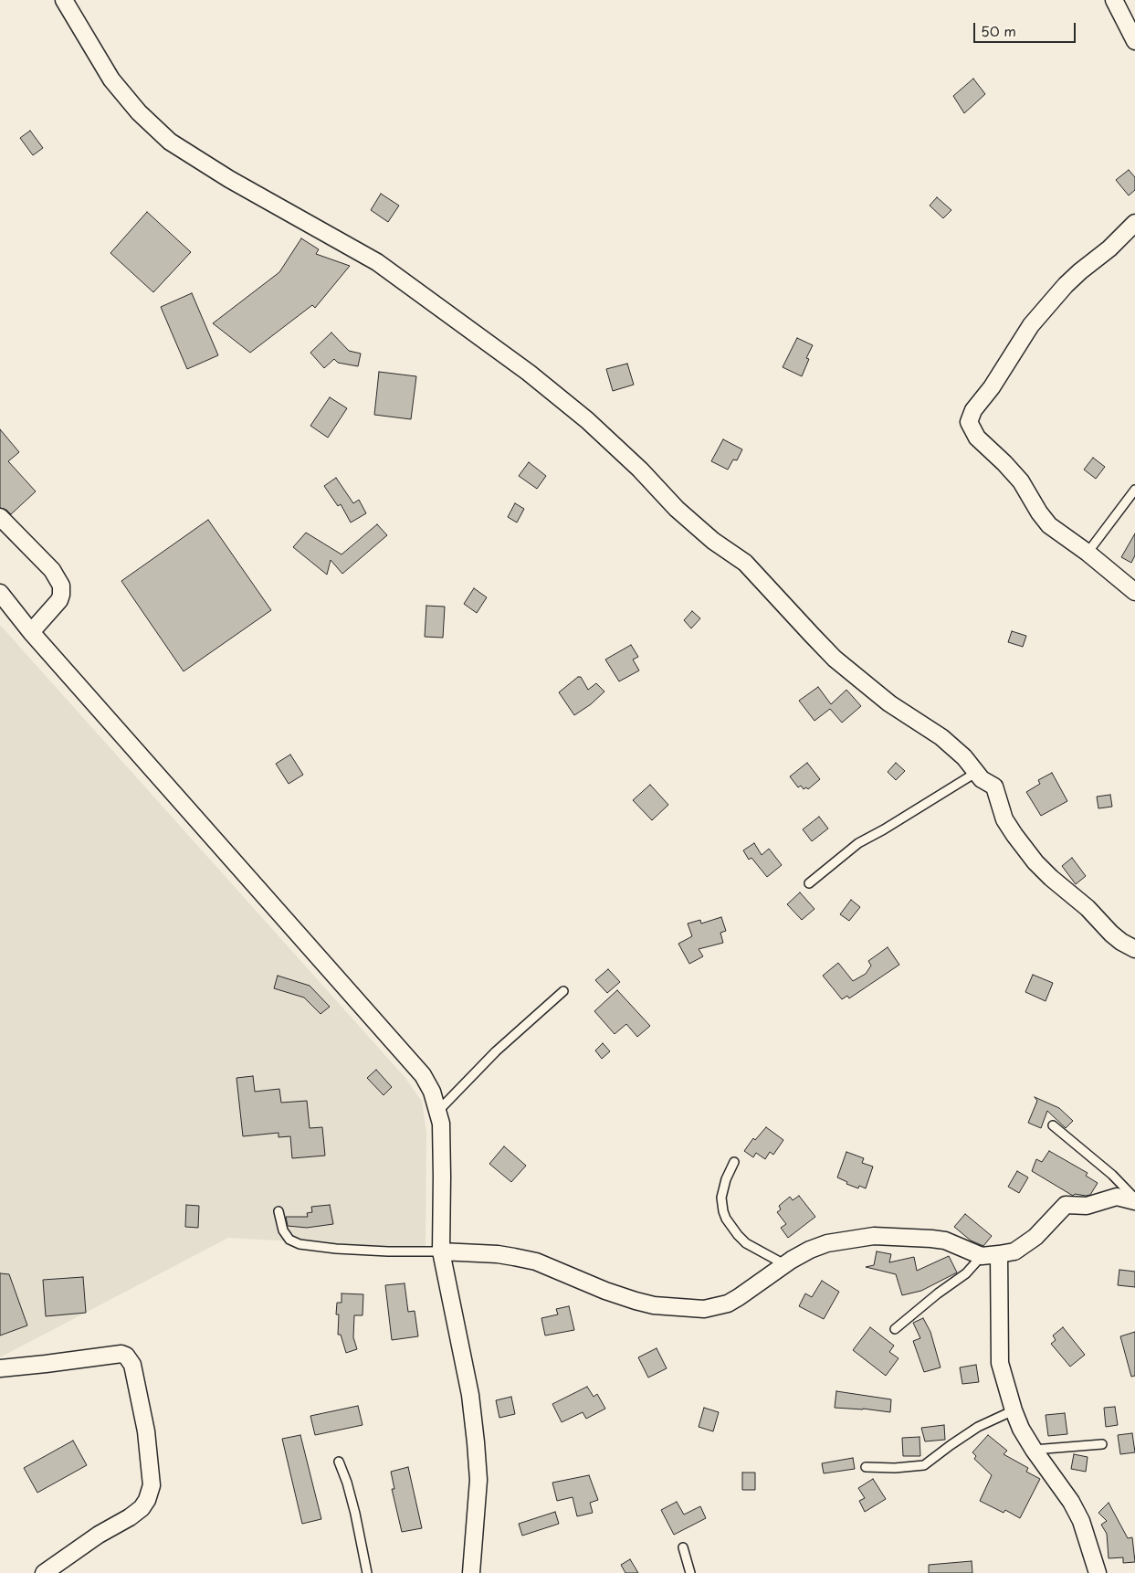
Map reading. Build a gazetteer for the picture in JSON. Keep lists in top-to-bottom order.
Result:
{
  "scale_bar": "50 m"
}
